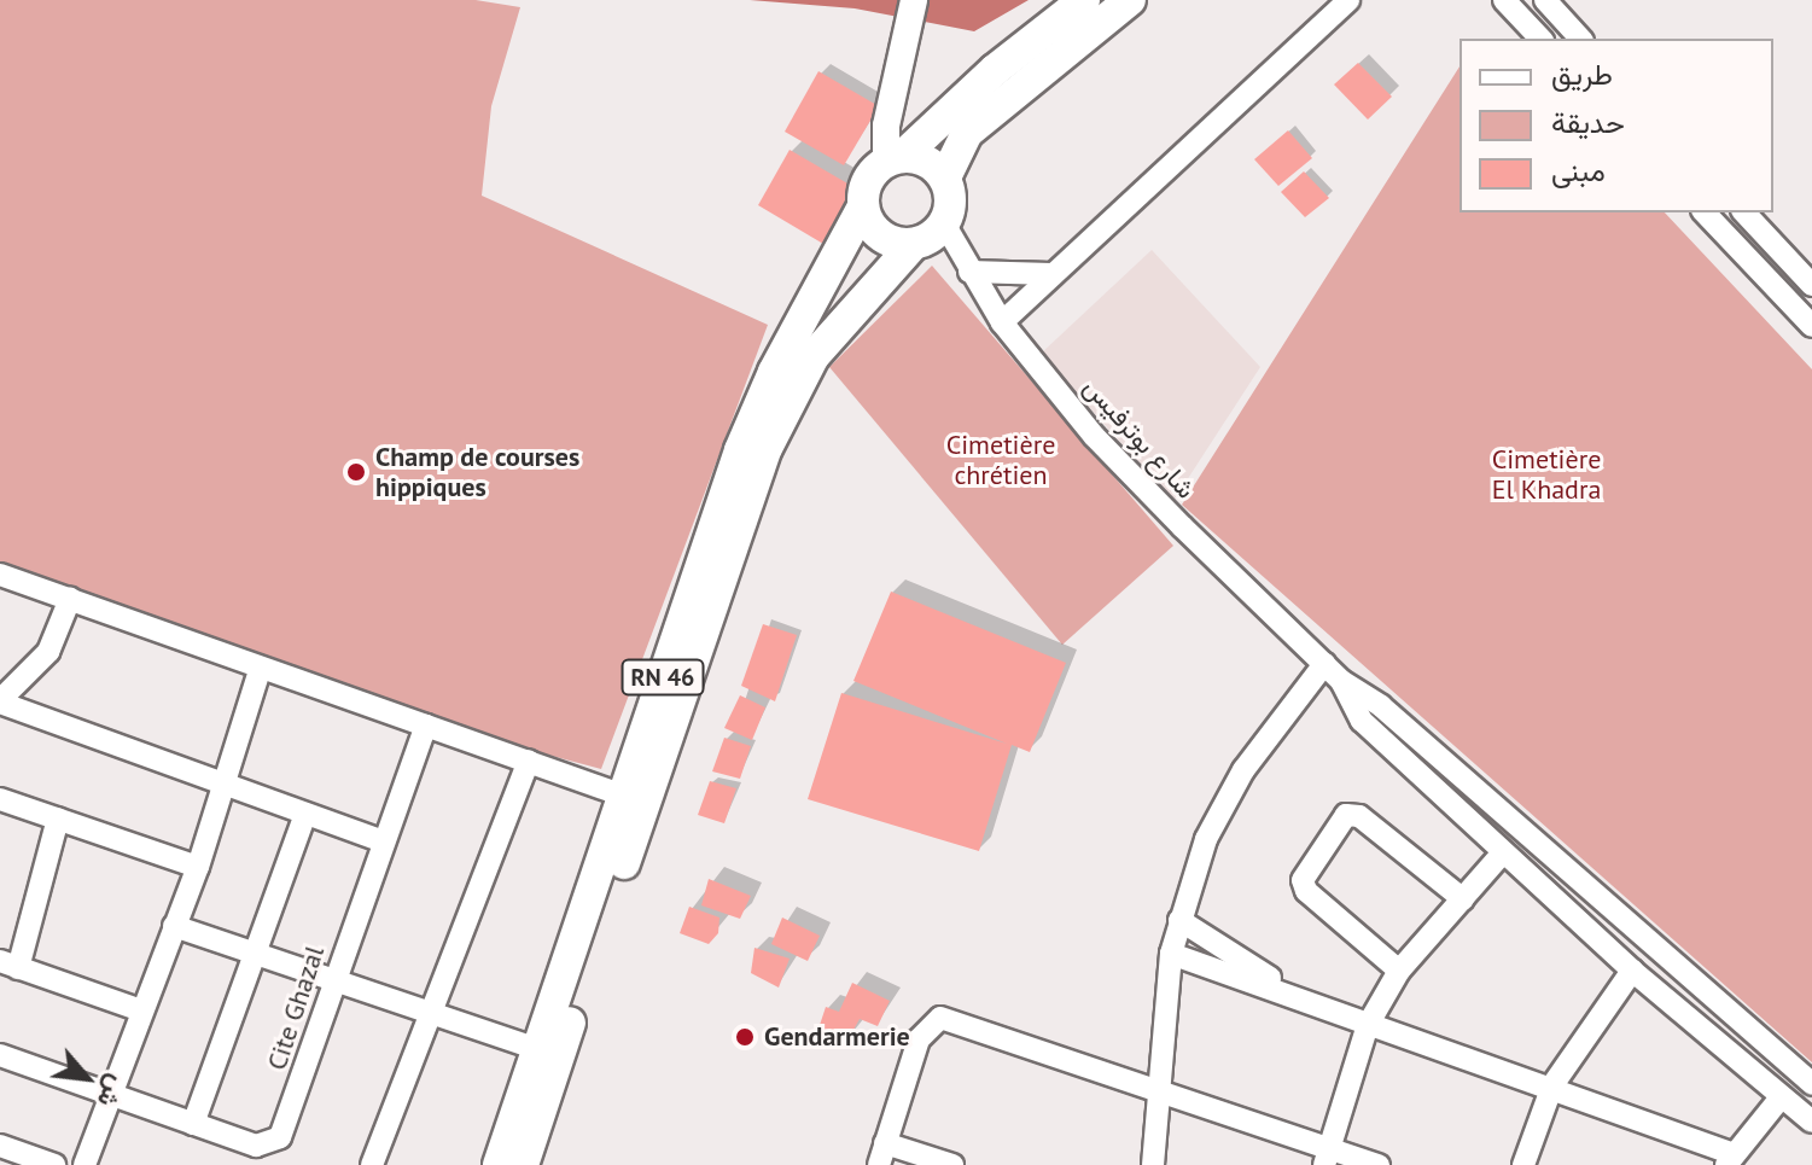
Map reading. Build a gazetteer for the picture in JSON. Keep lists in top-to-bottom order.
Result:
{
  "streets": {
    "highway": ["RN 46"],
    "street": ["شارع بوترفيس", "Cite Ghazal"]
  },
  "crossings": [
    ["شارع بوترفيس", "RN 46"]
  ],
  "parks": ["Cimetière chrétien", "Cimetière El Khadra"],
  "places": ["Champ de courses hippiques", "Gendarmerie"],
  "legend": ["طريق", "حديقة", "مبنى"],
  "north": "bottom right"
}
